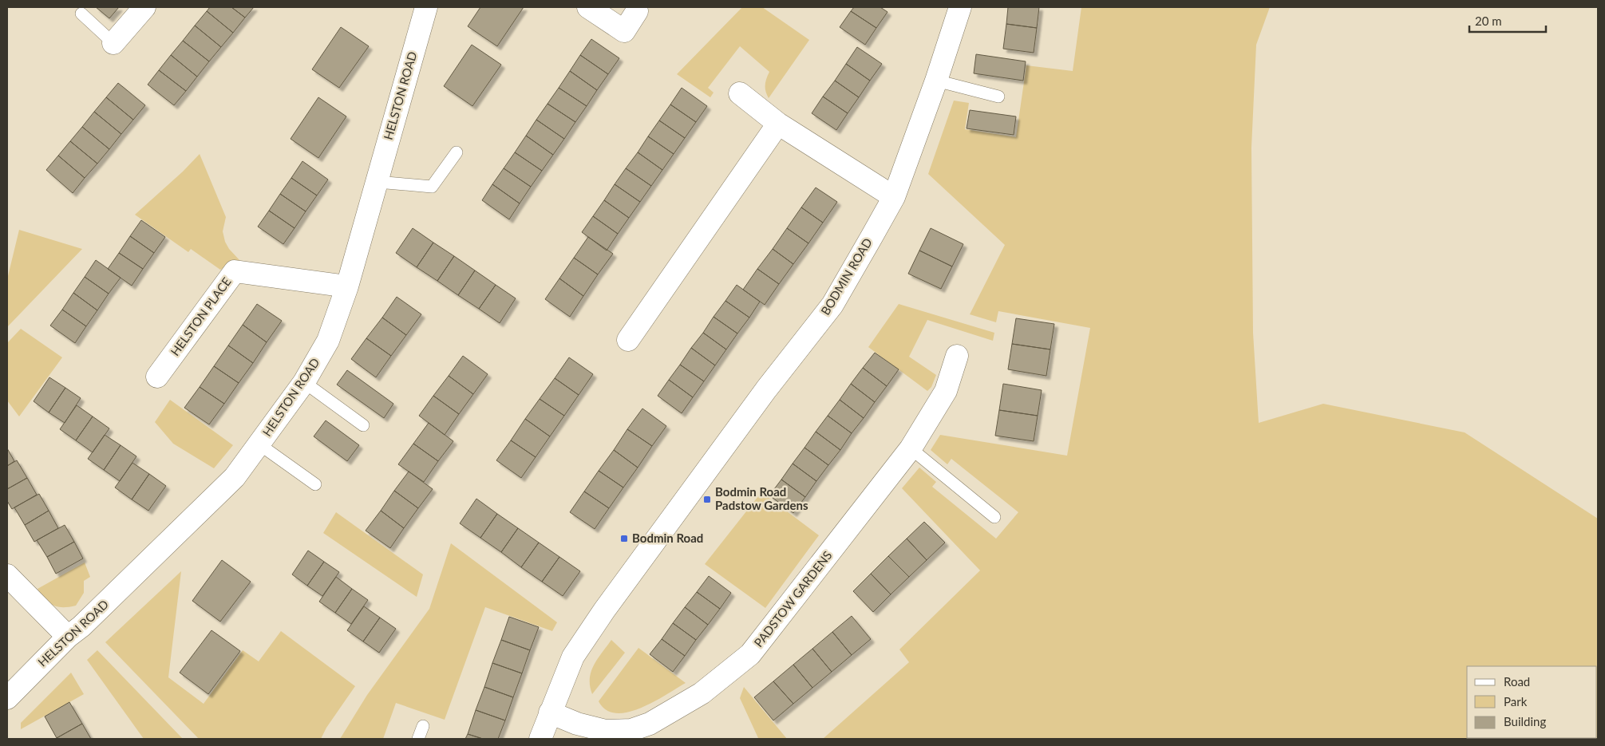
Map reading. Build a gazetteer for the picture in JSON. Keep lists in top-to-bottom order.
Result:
{
  "streets": {
    "street": [
      "HELSTON ROAD",
      "BODMIN ROAD",
      "HELSTON PLACE",
      "PADSTOW GARDENS"
    ]
  },
  "crossings": [
    ["HELSTON ROAD", "HELSTON PLACE"],
    ["BODMIN ROAD", "PADSTOW GARDENS"]
  ],
  "places": {
    "transit": ["Bodmin Road Padstow Gardens", "Bodmin Road"]
  },
  "legend": ["Road", "Park", "Building"],
  "scale_bar": "20 m"
}
